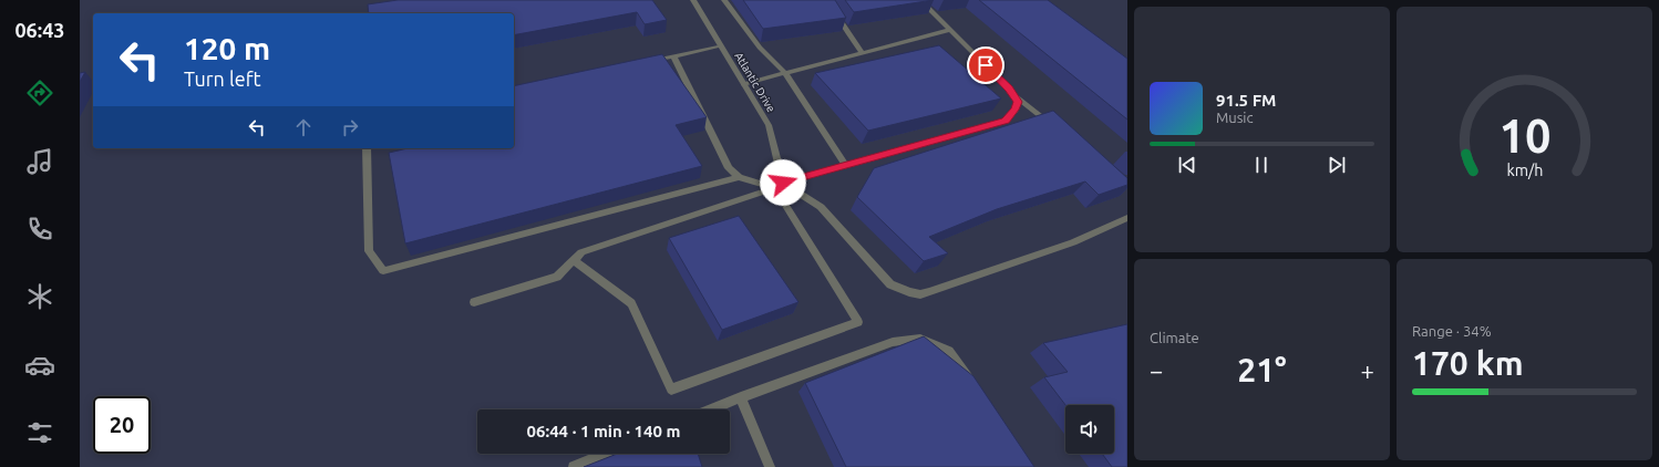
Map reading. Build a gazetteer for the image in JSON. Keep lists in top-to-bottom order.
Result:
{
  "streets": {
    "street": ["Atlantic Drive"]
  },
  "page": {
    "tabs": "06:43",
    "turn": ["120 m", "Turn left"],
    "song": ["91.5 FM", "Music"],
    "tile": [
      "Climate",
      ["Range · 34%", "170 km"]
    ],
    "heat": ["−", "21°", "+"],
    "limit": "20",
    "trip": "06:44 · 1 min · 140 m",
    "gauge": ["10", "km/h"]
  }
}
